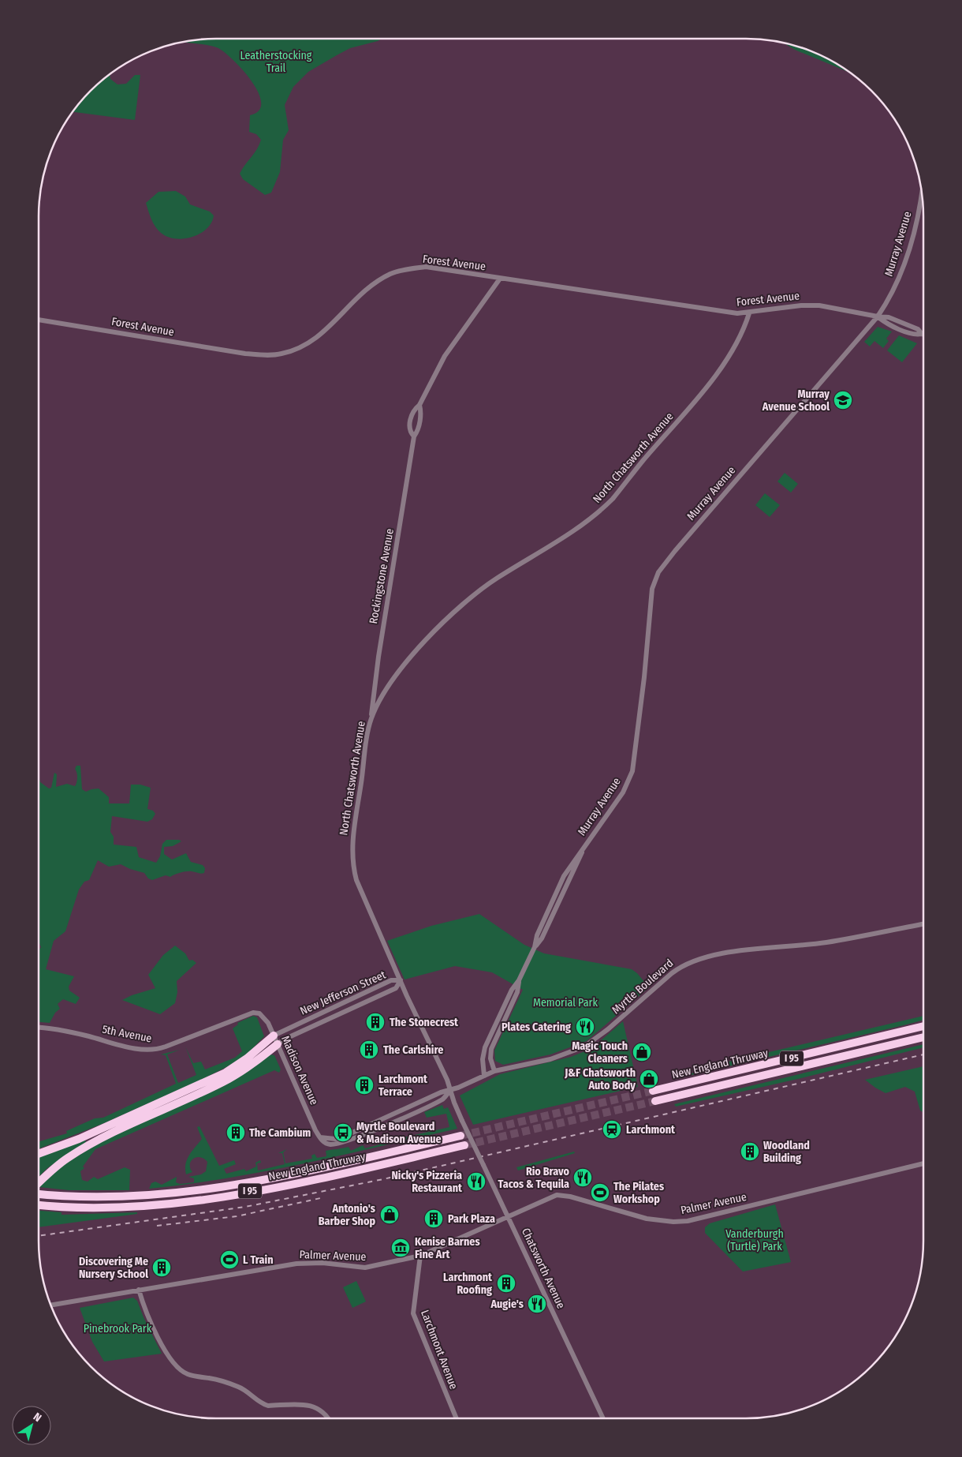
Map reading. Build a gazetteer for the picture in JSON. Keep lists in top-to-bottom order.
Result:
{
  "streets": {
    "highway": ["I 95", "New England Thruway"],
    "street": [
      "Murray Avenue",
      "Forest Avenue",
      "North Chatsworth Avenue",
      "Rockingstone Avenue",
      "Myrtle Boulevard",
      "New Jefferson Street",
      "5th Avenue",
      "Madison Avenue",
      "Palmer Avenue",
      "Chatsworth Avenue",
      "Larchmont Avenue"
    ]
  },
  "crossings": [
    ["Murray Avenue", "Forest Avenue"],
    ["Murray Avenue", "Myrtle Boulevard"],
    ["Forest Avenue", "North Chatsworth Avenue"],
    ["Forest Avenue", "Rockingstone Avenue"],
    ["North Chatsworth Avenue", "Rockingstone Avenue"],
    ["North Chatsworth Avenue", "Myrtle Boulevard"],
    ["North Chatsworth Avenue", "New Jefferson Street"],
    ["North Chatsworth Avenue", "Chatsworth Avenue"],
    ["Myrtle Boulevard", "Madison Avenue"],
    ["New Jefferson Street", "Madison Avenue"],
    ["5th Avenue", "Madison Avenue"],
    ["Palmer Avenue", "Chatsworth Avenue"],
    ["Palmer Avenue", "Larchmont Avenue"]
  ],
  "parks": [
    "Leatherstocking Trail",
    "Memorial Park",
    "Vanderburgh (Turtle) Park",
    "Pinebrook Park"
  ],
  "places": {
    "school or university": ["Murray Avenue School"],
    "building": [
      "The Stonecrest",
      "The Carlshire",
      "Larchmont Terrace",
      "The Cambium",
      "Woodland Building",
      "Park Plaza",
      "Discovering Me Nursery School",
      "Larchmont Roofing"
    ],
    "restaurant": [
      "Plates Catering",
      "Rio Bravo Tacos & Tequila",
      "Nicky's Pizzeria Restaurant",
      "Augie's"
    ],
    "shop": ["Magic Touch Cleaners", "J&F Chatsworth Auto Body", "Antonio's Barber Shop"],
    "station": ["Larchmont"],
    "bus stop": ["Myrtle Boulevard & Madison Avenue"],
    "sports": ["The Pilates Workshop", "L Train"],
    "museum": ["Kenise Barnes Fine Art"]
  },
  "north": "top right"
}
